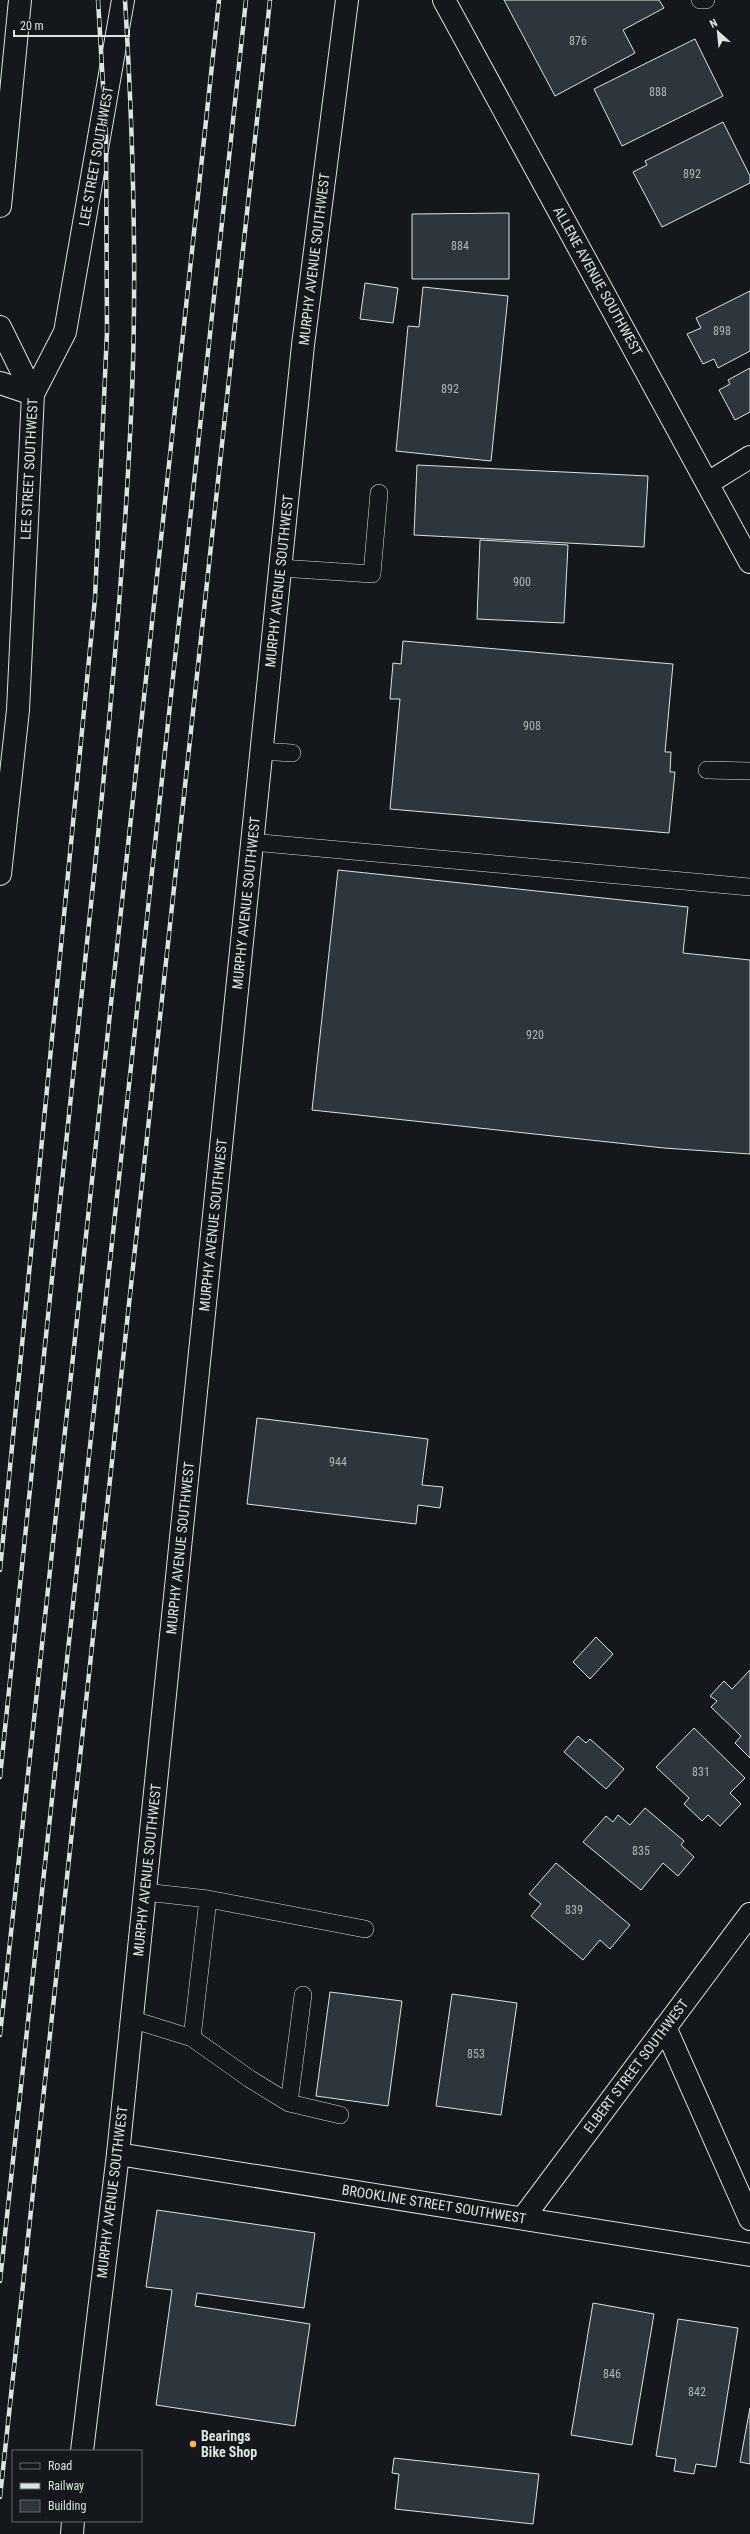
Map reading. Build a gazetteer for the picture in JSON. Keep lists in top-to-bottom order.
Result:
{
  "streets": {
    "street": [
      "LEE STREET SOUTHWEST",
      "MURPHY AVENUE SOUTHWEST",
      "ALLENE AVENUE SOUTHWEST",
      "ELBERT STREET SOUTHWEST",
      "BROOKLINE STREET SOUTHWEST"
    ]
  },
  "crossings": [
    ["MURPHY AVENUE SOUTHWEST", "BROOKLINE STREET SOUTHWEST"],
    ["ELBERT STREET SOUTHWEST", "BROOKLINE STREET SOUTHWEST"]
  ],
  "places": ["Bearings Bike Shop"],
  "house_numbers": [
    "876",
    "888",
    "892",
    "884",
    "898",
    "892",
    "900",
    "908",
    "920",
    "944",
    "831",
    "835",
    "839",
    "853",
    "846",
    "842"
  ],
  "legend": ["Road", "Railway", "Building"],
  "scale_bar": "20 m",
  "north": "top left"
}
